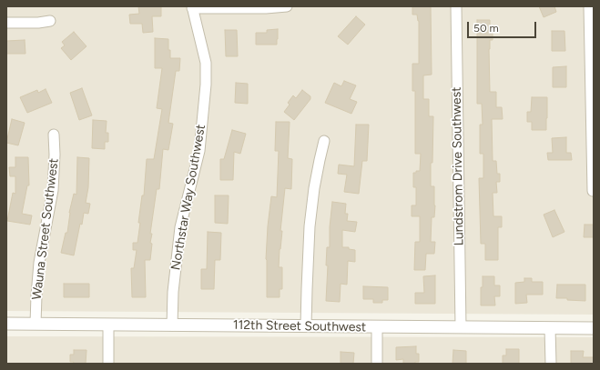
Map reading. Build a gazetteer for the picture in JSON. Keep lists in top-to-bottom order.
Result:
{
  "streets": {
    "street": [
      "Lundstrom Drive Southwest",
      "Northstar Way Southwest",
      "Wauna Street Southwest",
      "112th Street Southwest"
    ]
  },
  "crossings": [
    ["Lundstrom Drive Southwest", "112th Street Southwest"],
    ["Northstar Way Southwest", "112th Street Southwest"],
    ["Wauna Street Southwest", "112th Street Southwest"]
  ],
  "scale_bar": "50 m"
}
